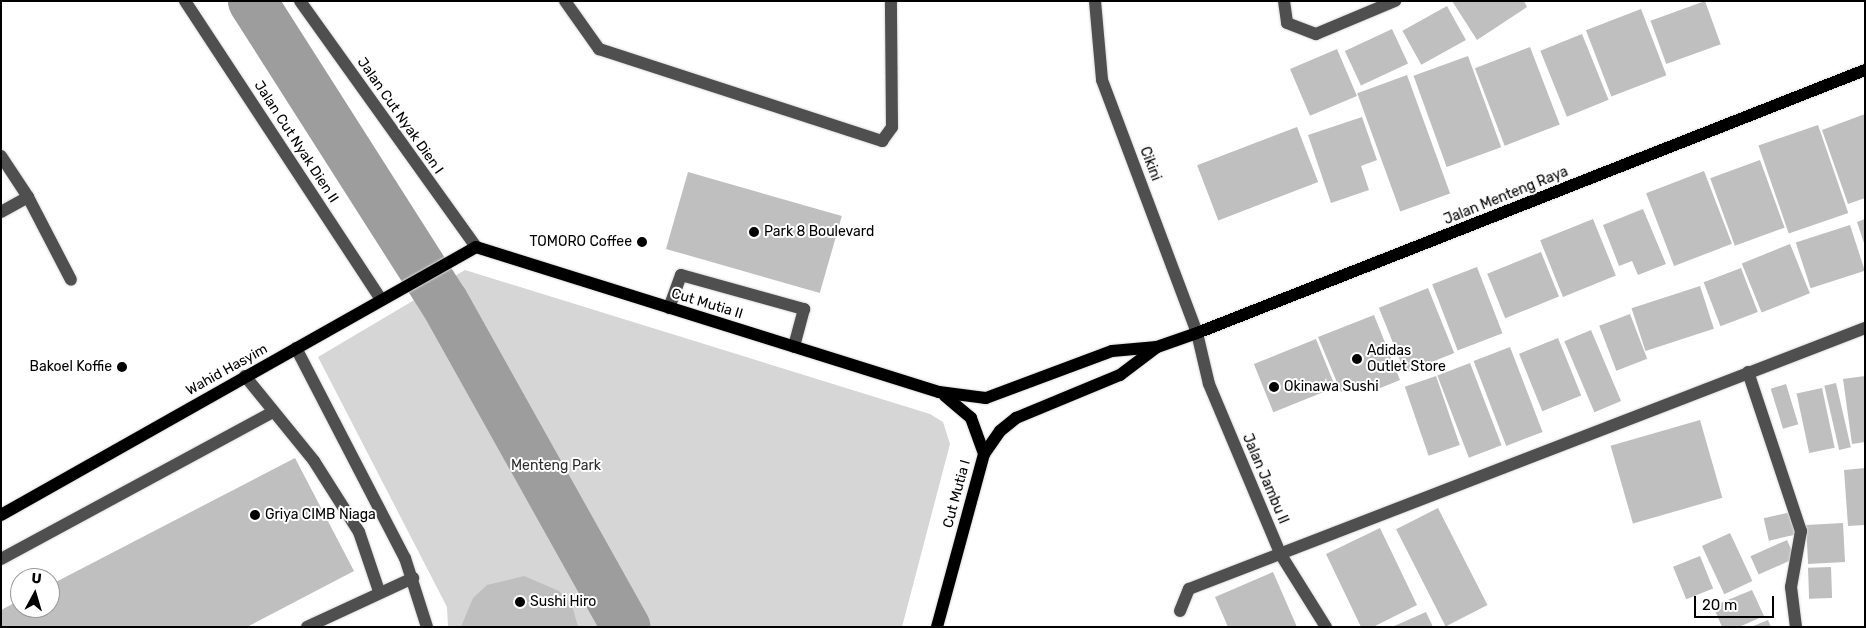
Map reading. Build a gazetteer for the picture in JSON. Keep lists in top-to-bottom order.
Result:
{
  "streets": {
    "main road": [
      "Jalan Menteng Raya",
      "Cut Mutia II",
      "Wahid Hasyim",
      "Cut Mutia I"
    ],
    "street": [
      "Jalan Cut Nyak Dien I",
      "Jalan Cut Nyak Dien II",
      "Cikini",
      "Jalan Jambu II"
    ]
  },
  "crossings": [
    ["Jalan Cut Nyak Dien I", "Cut Mutia II"],
    ["Jalan Cut Nyak Dien I", "Wahid Hasyim"],
    ["Jalan Cut Nyak Dien II", "Wahid Hasyim"],
    ["Cikini", "Jalan Menteng Raya"],
    ["Cikini", "Jalan Jambu II"],
    ["Jalan Menteng Raya", "Cut Mutia II"],
    ["Jalan Menteng Raya", "Jalan Jambu II"],
    ["Jalan Menteng Raya", "Cut Mutia I"],
    ["Cut Mutia II", "Wahid Hasyim"],
    ["Cut Mutia II", "Cut Mutia I"]
  ],
  "parks": ["Menteng Park"],
  "places": [
    "Park 8 Boulevard",
    "TOMORO Coffee",
    "Adidas Outlet Store",
    "Bakoel Koffie",
    "Okinawa Sushi",
    "Griya CIMB Niaga",
    "Sushi Hiro"
  ],
  "scale_bar": "20 m",
  "north": "top"
}
